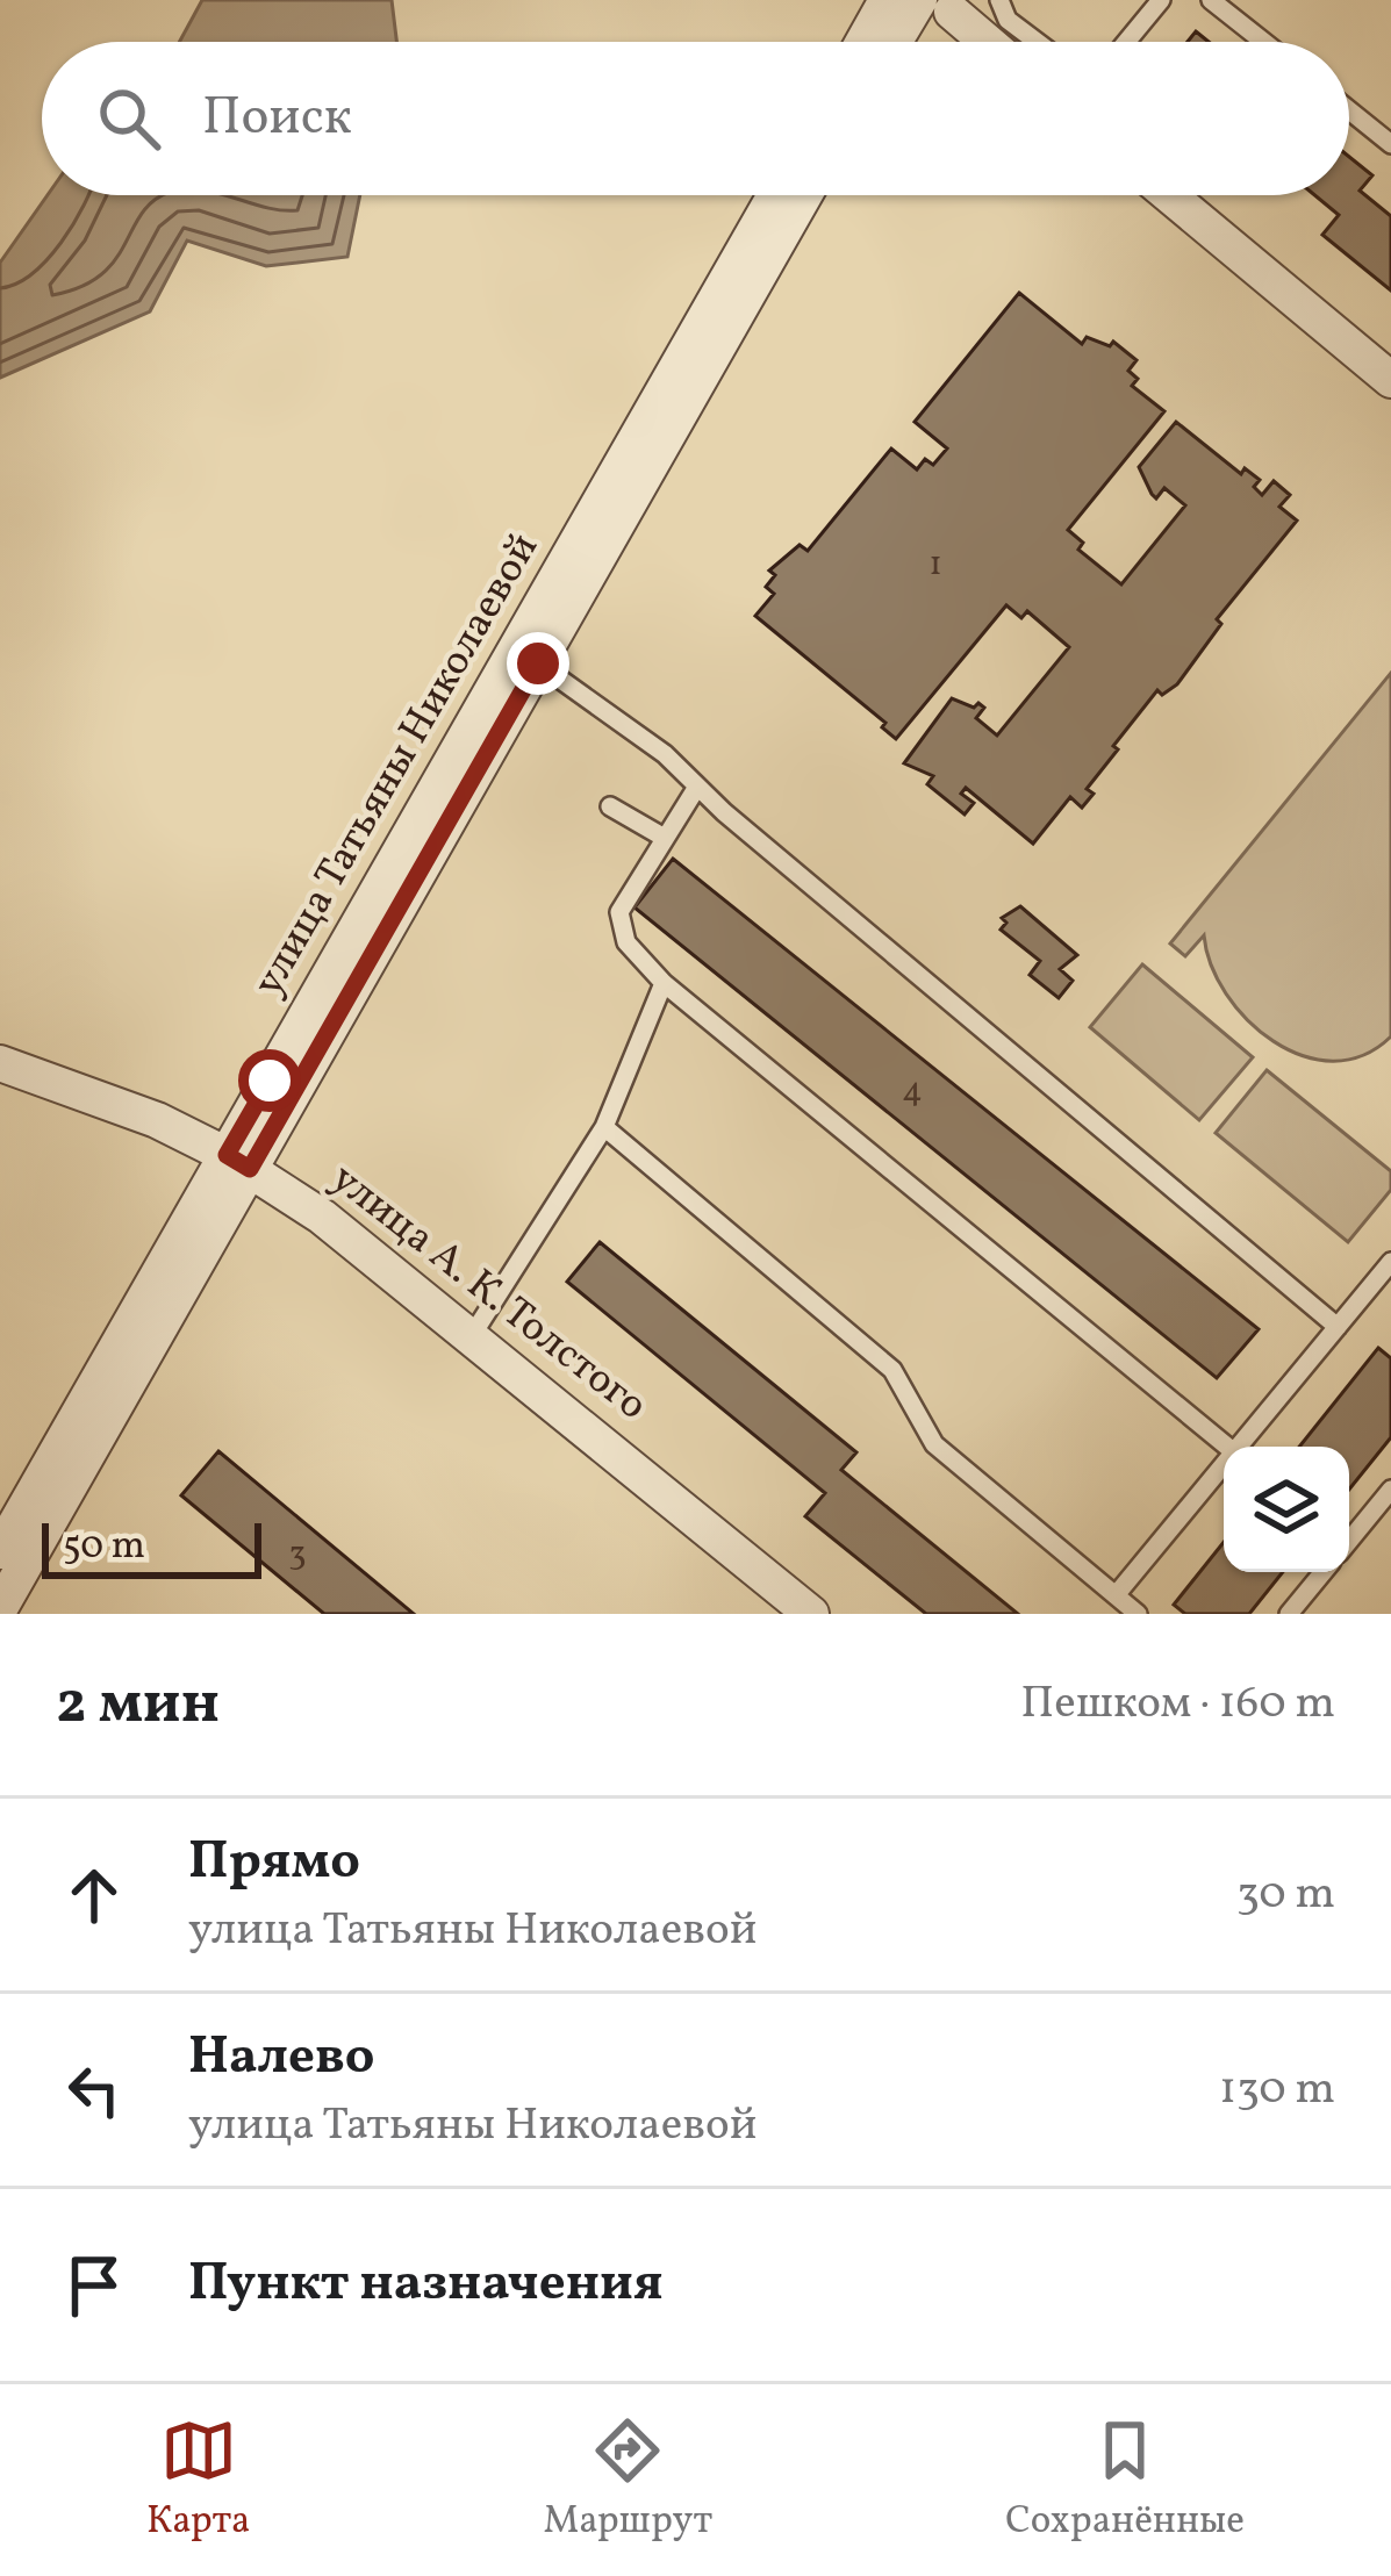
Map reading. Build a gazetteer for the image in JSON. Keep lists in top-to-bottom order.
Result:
{
  "streets": {
    "street": ["улица Татьяны Николаевой", "улица А. К. Толстого"]
  },
  "crossings": [
    ["улица Татьяны Николаевой", "улица А. К. Толстого"]
  ],
  "house_numbers": ["1", "4", "3"],
  "scale_bar": "50 m",
  "page": {
    "search": "Поиск",
    "scale": "50 m",
    "heading": ["2 мин", "Пешком · 160 m"],
    "list": [
      ["Прямо", "улица Татьяны Николаевой", "30 m"],
      ["Налево", "улица Татьяны Николаевой", "130 m"],
      "Пункт назначения"
    ],
    "nav": ["Карта", "Маршрут", "Сохранённые"]
  }
}
